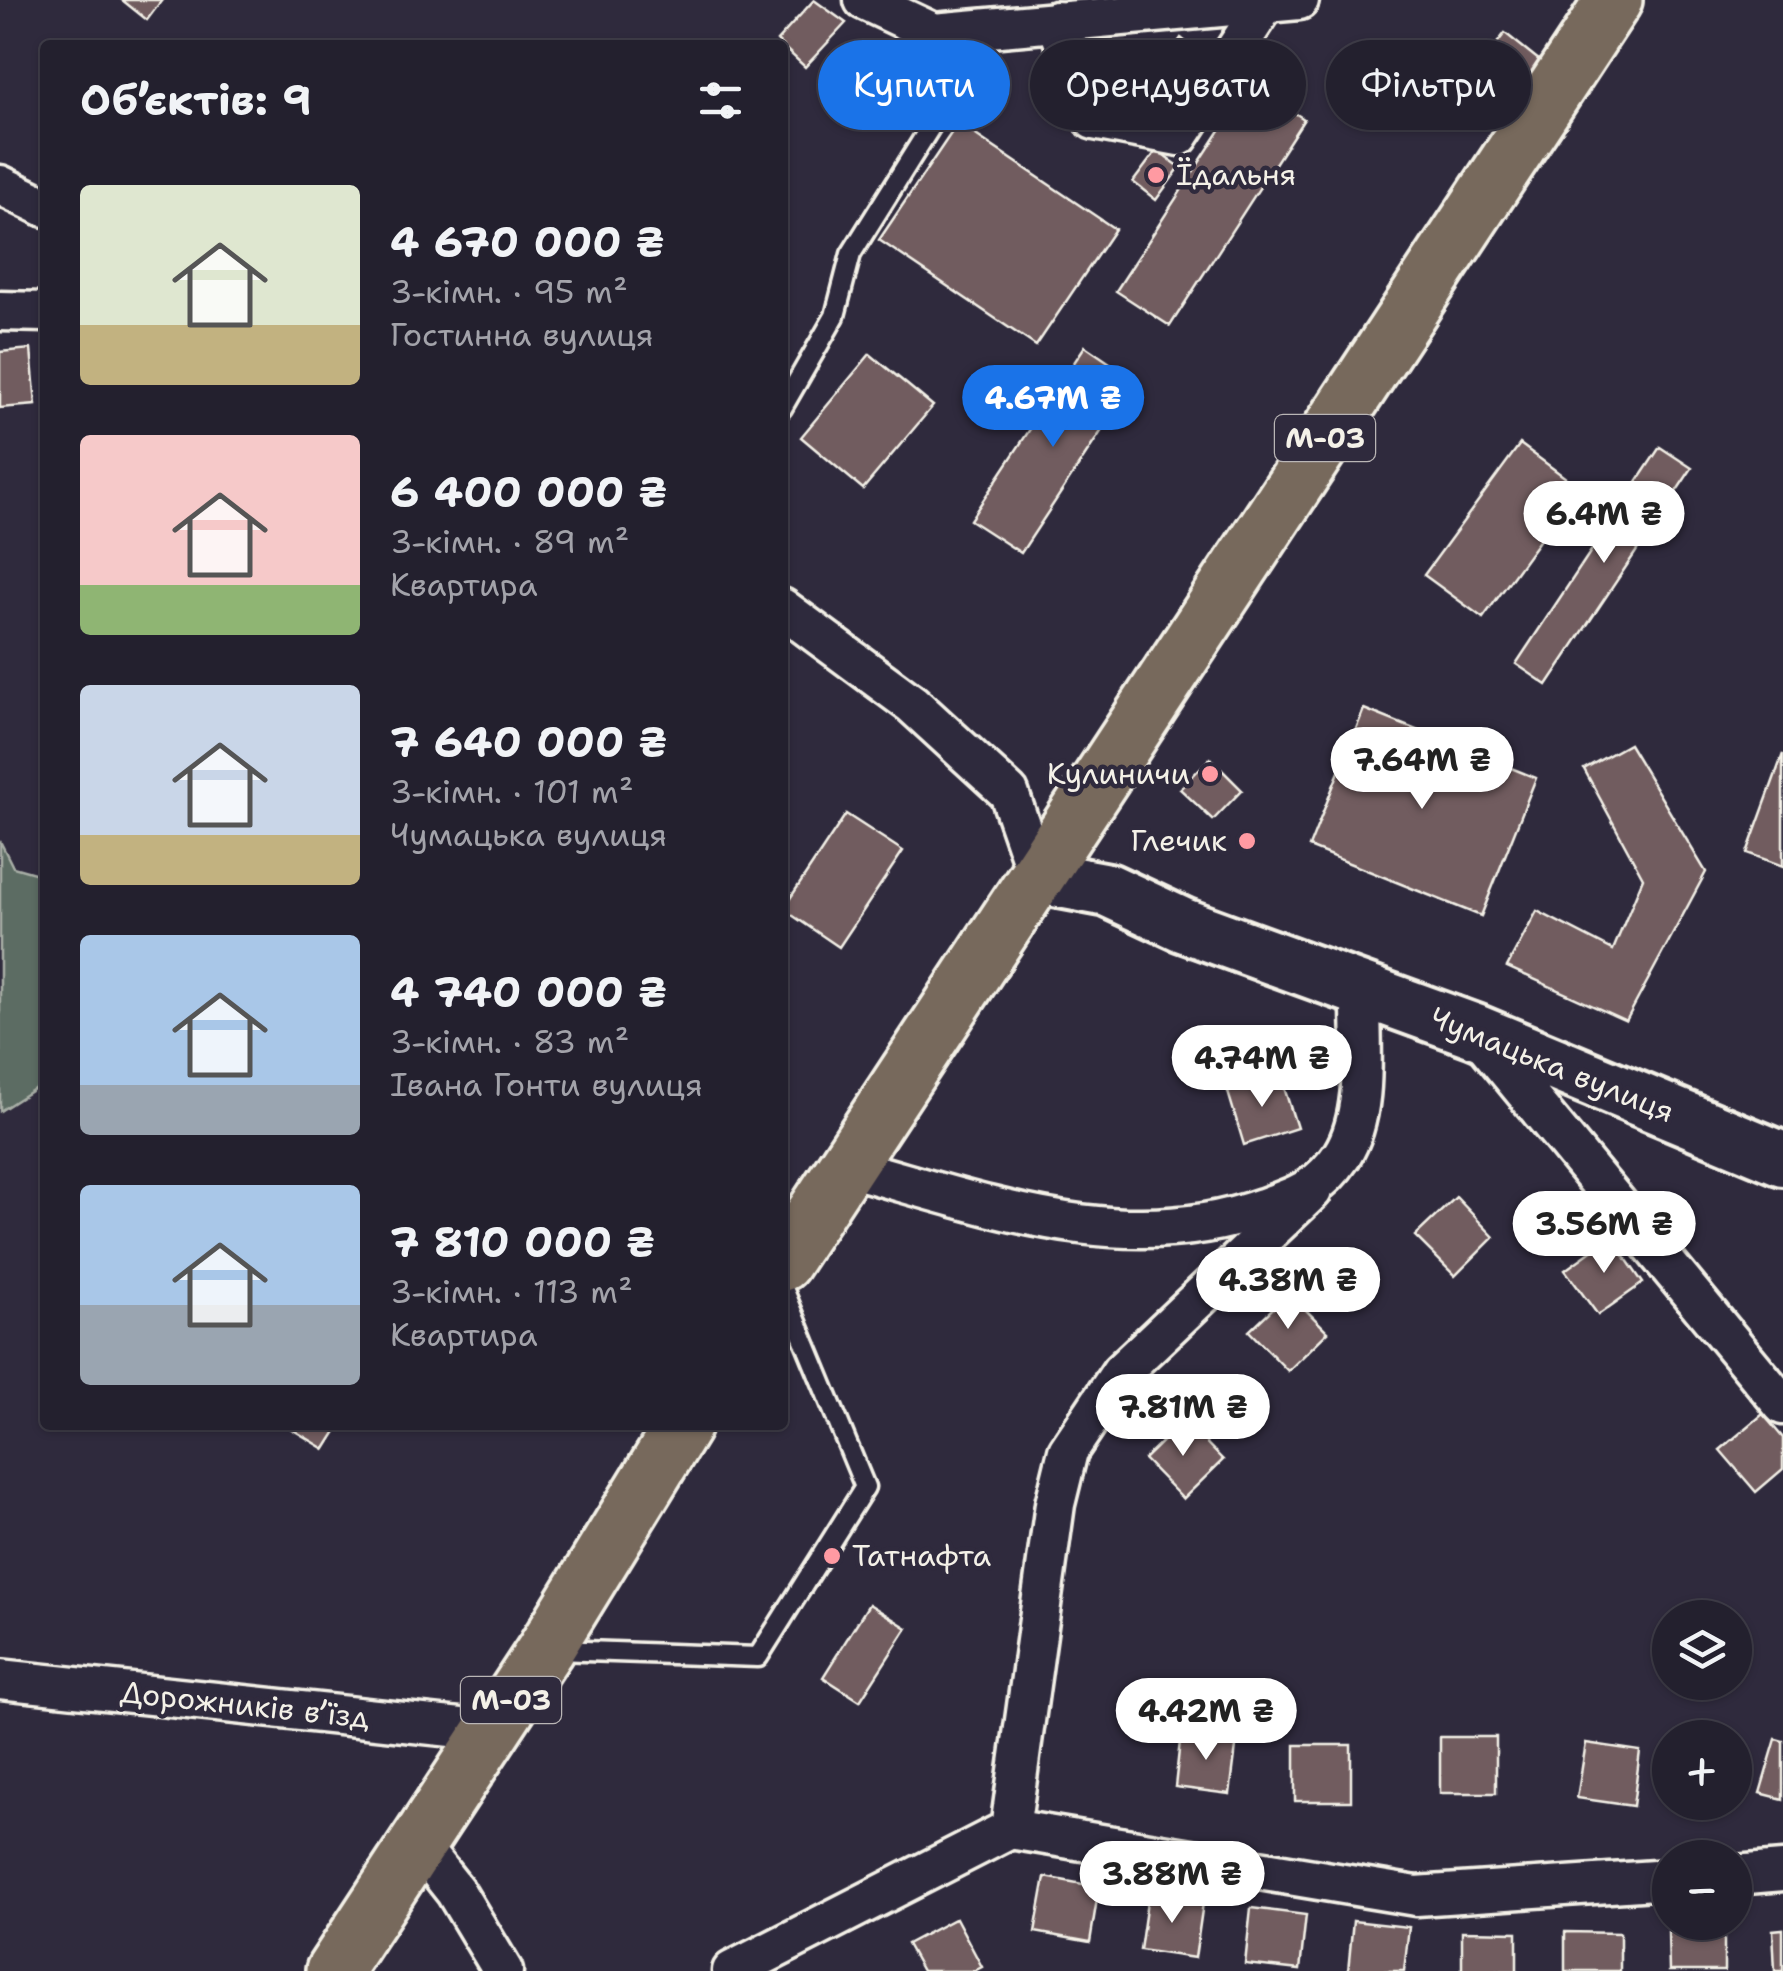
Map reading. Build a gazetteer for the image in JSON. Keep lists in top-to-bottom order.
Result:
{
  "streets": {
    "highway": ["М-03"],
    "street": ["Чумацька вулиця", "Дорожників в’їзд"]
  },
  "crossings": [
    ["М-03", "Чумацька вулиця"],
    ["М-03", "Дорожників в’їзд"]
  ],
  "places": [
    "Їдальня",
    "Кулиничи",
    "Глечик",
    "Татнафта"
  ],
  "page": {
    "chip": ["Купити", "Орендувати", "Фільтри"],
    "heading": "Об’єктів: 9",
    "list": [
      {
        "name": "4 670 000 ₴",
        "note": "3-кімн. · 95 m² · Гостинна вулиця"
      },
      {
        "name": "6 400 000 ₴",
        "note": "3-кімн. · 89 m² · Квартира"
      },
      {
        "name": "7 640 000 ₴",
        "note": "3-кімн. · 101 m² · Чумацька вулиця"
      },
      {
        "name": "4 740 000 ₴",
        "note": "3-кімн. · 83 m² · Івана Гонти вулиця"
      },
      {
        "name": "7 810 000 ₴",
        "note": "3-кімн. · 113 m² · Квартира"
      }
    ],
    "price": [
      "4.67M ₴",
      "6.4M ₴",
      "7.64M ₴",
      "4.74M ₴",
      "3.56M ₴",
      "4.38M ₴",
      "7.81M ₴",
      "4.42M ₴",
      "3.88M ₴"
    ],
    "map_buttons": ["+", "−"]
  }
}
